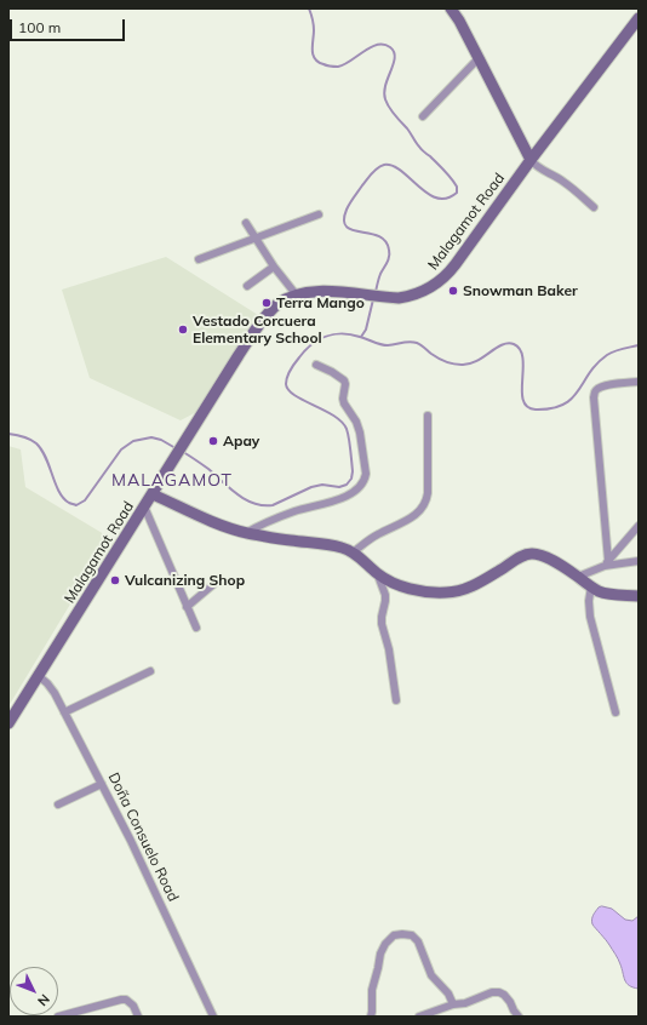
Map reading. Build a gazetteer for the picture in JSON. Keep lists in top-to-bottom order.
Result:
{
  "streets": {
    "street": ["Malagamot Road", "Doña Consuelo Road"]
  },
  "crossings": [
    ["Malagamot Road", "Doña Consuelo Road"]
  ],
  "districts": ["MALAGAMOT"],
  "places": [
    "Snowman Baker",
    "Terra Mango",
    "Vestado Corcuera Elementary School",
    "Apay",
    "Vulcanizing Shop"
  ],
  "scale_bar": "100 m",
  "north": "bottom right"
}
